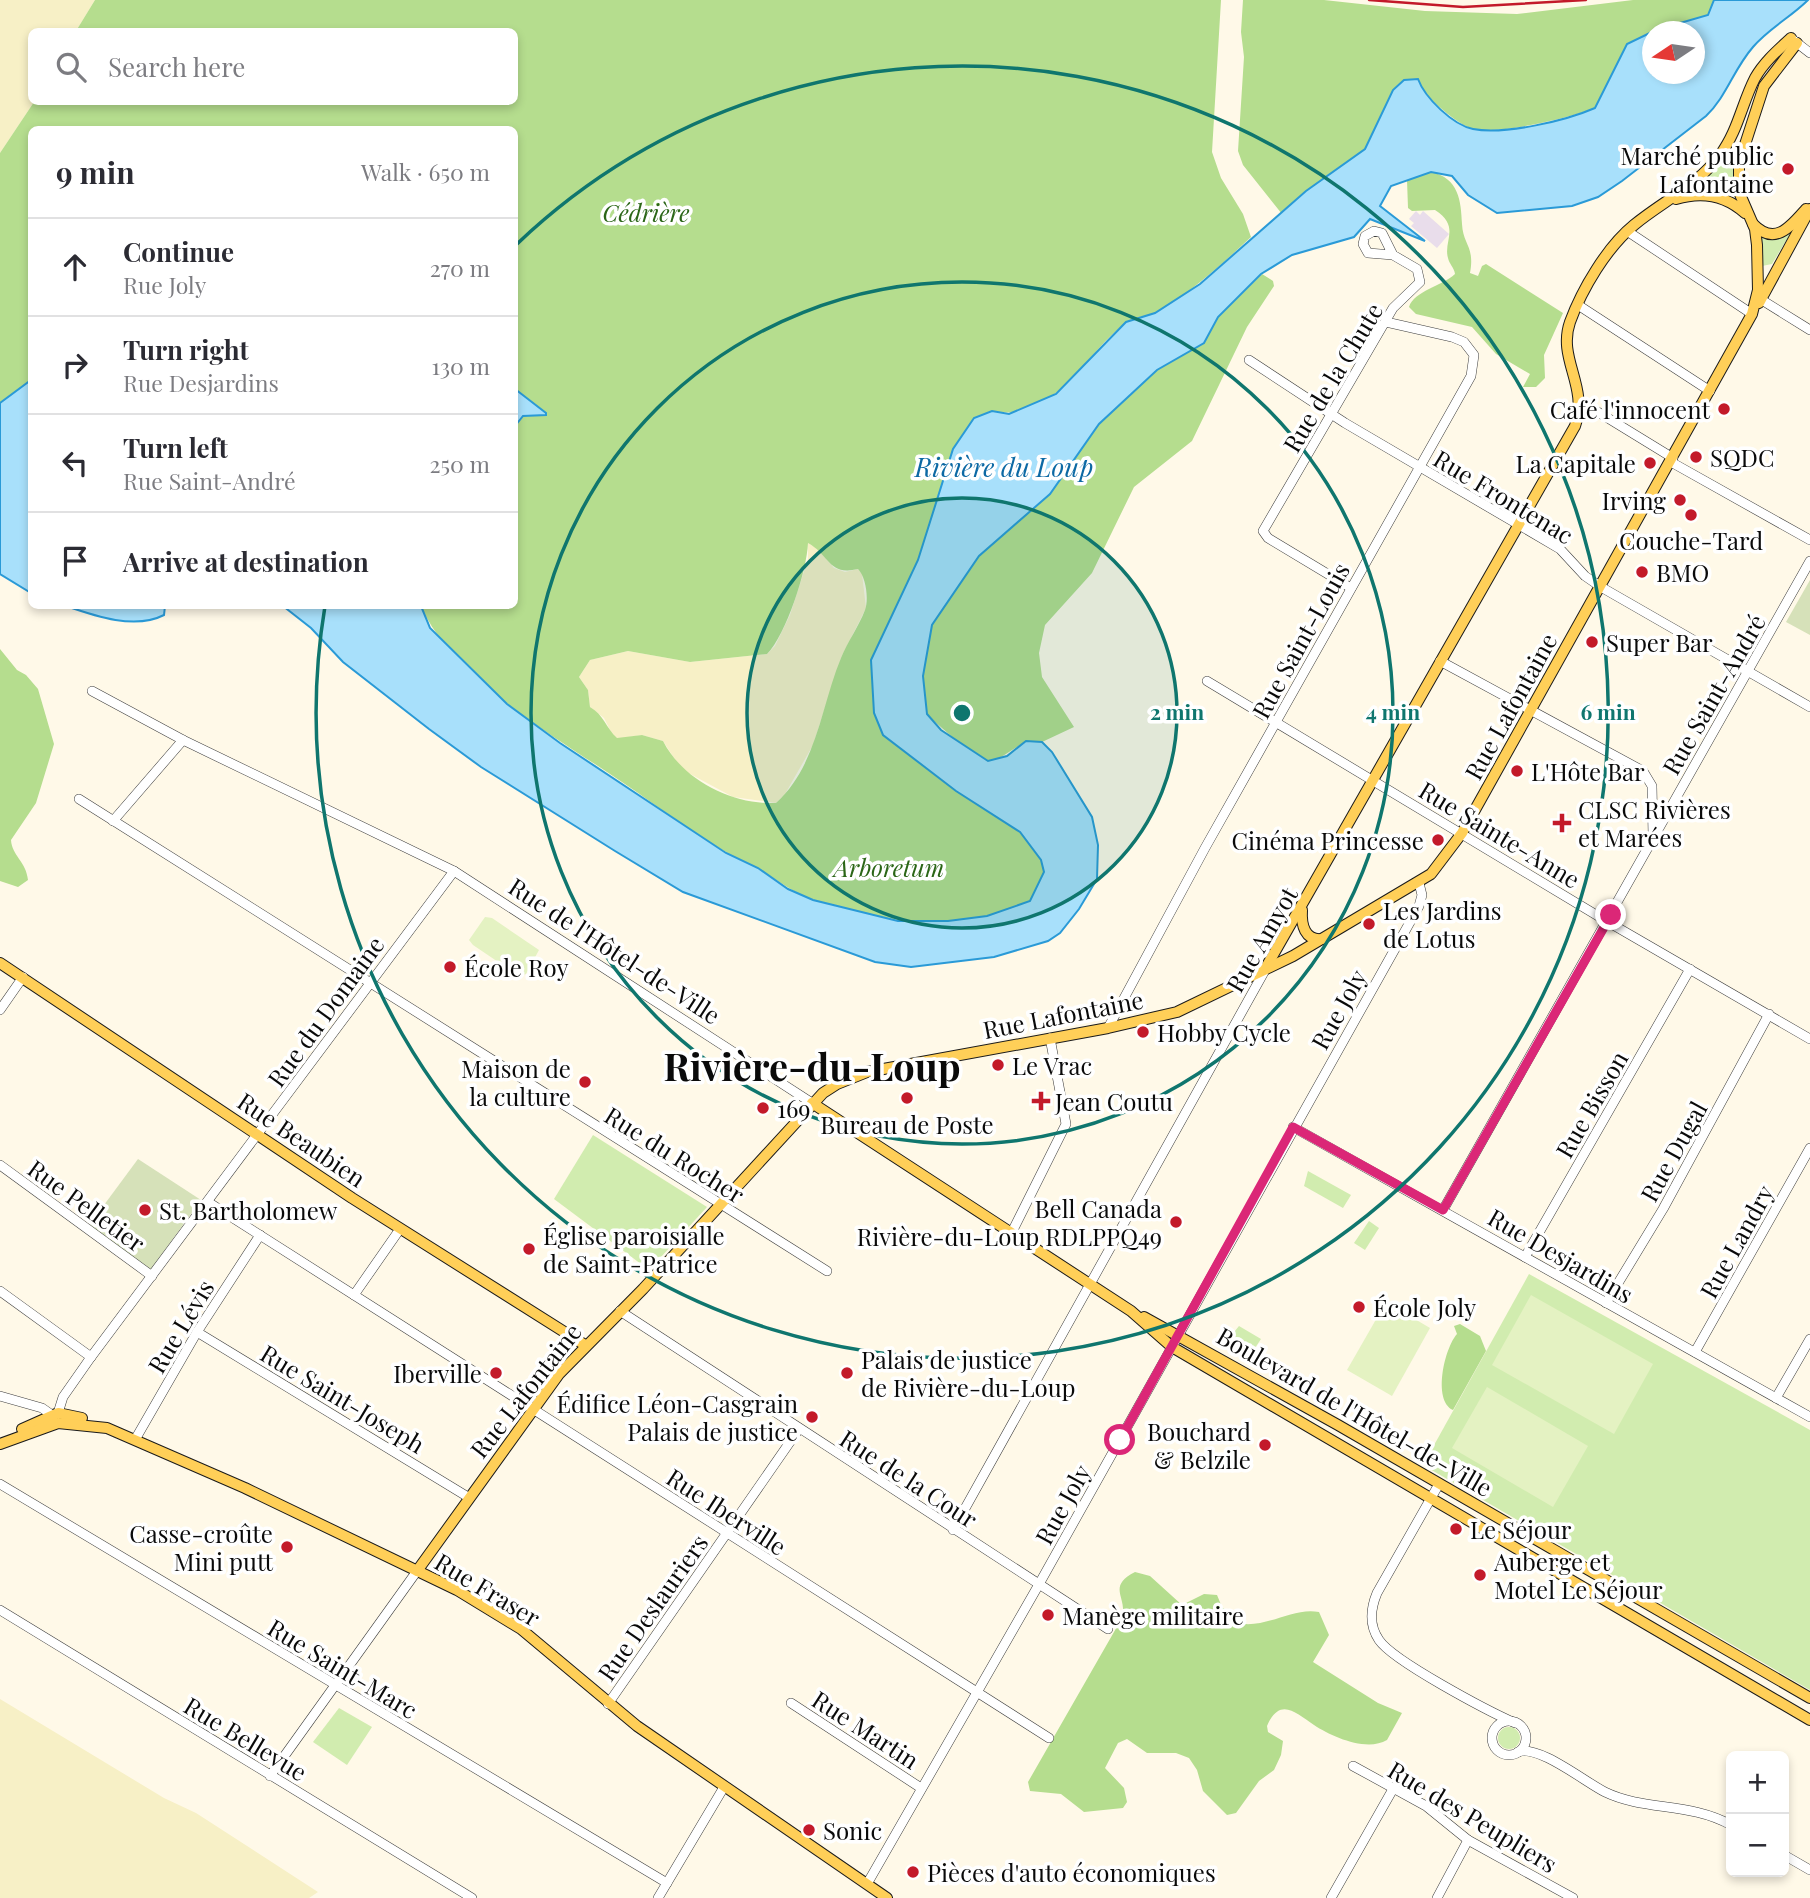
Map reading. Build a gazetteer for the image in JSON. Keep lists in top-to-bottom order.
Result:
{
  "streets": {
    "main road": [
      "Rue Lafontaine",
      "Rue Amyot",
      "Rue de l'Hôtel-de-Ville",
      "Rue Beaubien",
      "Boulevard de l'Hôtel-de-Ville",
      "Rue Fraser"
    ],
    "street": [
      "Rue de la Chute",
      "Rue Frontenac",
      "Rue Saint-Louis",
      "Rue Saint-André",
      "Rue Sainte-Anne",
      "Rue Joly",
      "Rue du Domaine",
      "Rue Bisson",
      "Rue Dugal",
      "Rue du Rocher",
      "Rue Pelletier",
      "Rue Landry",
      "Rue Desjardins",
      "Rue Lévis",
      "Rue Saint-Joseph",
      "Rue de la Cour",
      "Rue Iberville",
      "Rue Deslauriers",
      "Rue Saint-Marc",
      "Rue Martin",
      "Rue Bellevue",
      "Rue des Peupliers"
    ]
  },
  "crossings": [
    ["Rue de la Chute", "Rue Frontenac"],
    ["Rue de la Chute", "Rue Saint-Louis"],
    ["Rue Frontenac", "Rue Saint-Louis"],
    ["Rue Frontenac", "Rue Saint-André"],
    ["Rue Frontenac", "Rue Lafontaine"],
    ["Rue Frontenac", "Rue Amyot"],
    ["Rue Saint-Louis", "Rue Lafontaine"],
    ["Rue Saint-Louis", "Rue Sainte-Anne"],
    ["Rue Saint-André", "Rue Sainte-Anne"],
    ["Rue Saint-André", "Rue Desjardins"],
    ["Rue Lafontaine", "Rue Sainte-Anne"],
    ["Rue Lafontaine", "Rue Amyot"],
    ["Rue Lafontaine", "Rue de l'Hôtel-de-Ville"],
    ["Rue Lafontaine", "Rue Joly"],
    ["Rue Lafontaine", "Rue Beaubien"],
    ["Rue Lafontaine", "Rue du Rocher"],
    ["Rue Lafontaine", "Rue Saint-Joseph"],
    ["Rue Lafontaine", "Rue de la Cour"],
    ["Rue Lafontaine", "Rue Iberville"],
    ["Rue Lafontaine", "Rue Fraser"],
    ["Rue Lafontaine", "Rue Saint-Marc"],
    ["Rue Lafontaine", "Rue Bellevue"],
    ["Rue Sainte-Anne", "Rue Amyot"],
    ["Rue Sainte-Anne", "Rue Bisson"],
    ["Rue Sainte-Anne", "Rue Dugal"],
    ["Rue Amyot", "Rue de l'Hôtel-de-Ville"],
    ["Rue Amyot", "Boulevard de l'Hôtel-de-Ville"],
    ["Rue Amyot", "Rue de la Cour"],
    ["Rue de l'Hôtel-de-Ville", "Rue du Domaine"],
    ["Rue de l'Hôtel-de-Ville", "Boulevard de l'Hôtel-de-Ville"],
    ["Rue Joly", "Rue Desjardins"],
    ["Rue Joly", "Boulevard de l'Hôtel-de-Ville"],
    ["Rue Joly", "Rue de la Cour"],
    ["Rue Joly", "Rue Iberville"],
    ["Rue Joly", "Rue Fraser"],
    ["Rue Joly", "Rue Martin"],
    ["Rue du Domaine", "Rue Beaubien"],
    ["Rue du Domaine", "Rue du Rocher"],
    ["Rue du Domaine", "Rue Pelletier"],
    ["Rue du Domaine", "Rue Iberville"],
    ["Rue du Domaine", "Rue Fraser"],
    ["Rue Bisson", "Rue Desjardins"],
    ["Rue Dugal", "Rue Desjardins"],
    ["Rue Landry", "Rue Desjardins"],
    ["Rue Lévis", "Rue Saint-Joseph"],
    ["Rue Lévis", "Rue Iberville"],
    ["Rue Lévis", "Rue Fraser"],
    ["Rue de la Cour", "Rue Deslauriers"],
    ["Rue Iberville", "Rue Deslauriers"],
    ["Rue Fraser", "Rue Deslauriers"]
  ],
  "districts": ["Rivière-du-Loup"],
  "water": ["Rivière du Loup"],
  "parks": ["Cédrière", "Arboretum"],
  "places": {
    "other": [
      "Marché public Lafontaine",
      "Café l'innocent",
      "SQDC",
      "La Capitale",
      "Irving",
      "Couche-Tard",
      "BMO",
      "Super Bar",
      "L'Hôte Bar",
      "Cinéma Princesse",
      "Les Jardins de Lotus",
      "École Roy",
      "Hobby Cycle",
      "Le Vrac",
      "Maison de la culture",
      "Bureau de Poste",
      "169",
      "St. Bartholomew",
      "Bell Canada Rivière-du-Loup RDLPPQ49",
      "Église paroisialle de Saint-Patrice",
      "École Joly",
      "Iberville",
      "Palais de justice de Rivière-du-Loup",
      "Édifice Léon-Casgrain Palais de justice",
      "Bouchard & Belzile",
      "Le Séjour",
      "Casse-croûte Mini putt",
      "Auberge et Motel Le Séjour",
      "Manège militaire",
      "Sonic",
      "Pièces d'auto économiques"
    ],
    "health": ["CLSC Rivières et Marées", "Jean Coutu"]
  },
  "north": "left",
  "page": {
    "search": "Search here",
    "heading": ["9 min", "Walk · 650 m"],
    "list": [
      ["Continue", "Rue Joly", "270 m"],
      ["Turn right", "Rue Desjardins", "130 m"],
      ["Turn left", "Rue Saint-André", "250 m"],
      "Arrive at destination"
    ],
    "map_buttons": ["+", "−"]
  },
  "rings": ["2 min", "4 min", "6 min"]
}
